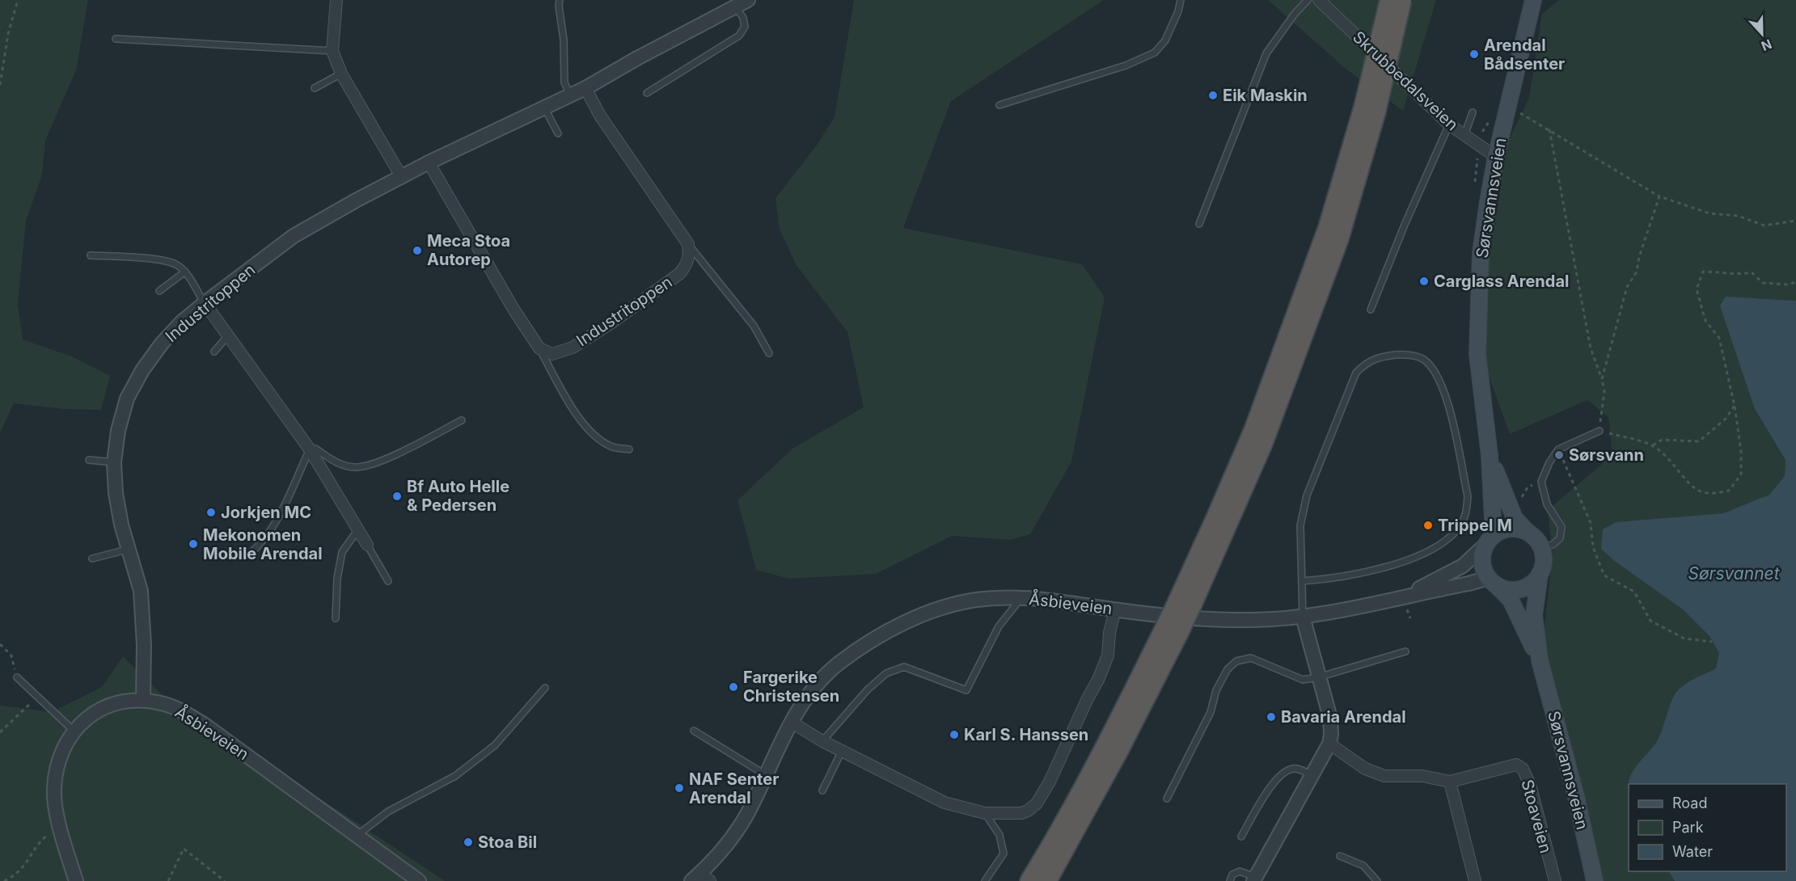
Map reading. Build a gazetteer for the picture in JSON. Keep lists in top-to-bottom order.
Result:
{
  "streets": {
    "main road": ["Sørsvannsveien"],
    "street": [
      "Skrubbedalsveien",
      "Industritoppen",
      "Åsbieveien",
      "Stoaveien"
    ]
  },
  "crossings": [
    ["Skrubbedalsveien", "Sørsvannsveien"],
    ["Sørsvannsveien", "Åsbieveien"],
    ["Industritoppen", "Åsbieveien"]
  ],
  "water": ["Sørsvannet"],
  "places": [
    "Arendal Bådsenter",
    "Eik Maskin",
    "Meca Stoa Autorep",
    "Carglass Arendal",
    "Sørsvann",
    "Bf Auto Helle & Pedersen",
    "Jorkjen MC",
    "Trippel M",
    "Mekonomen Mobile Arendal",
    "Fargerike Christensen",
    "Bavaria Arendal",
    "Karl S. Hanssen",
    "NAF Senter Arendal",
    "Stoa Bil"
  ],
  "legend": ["Road", "Park", "Water"],
  "north": "bottom"
}
